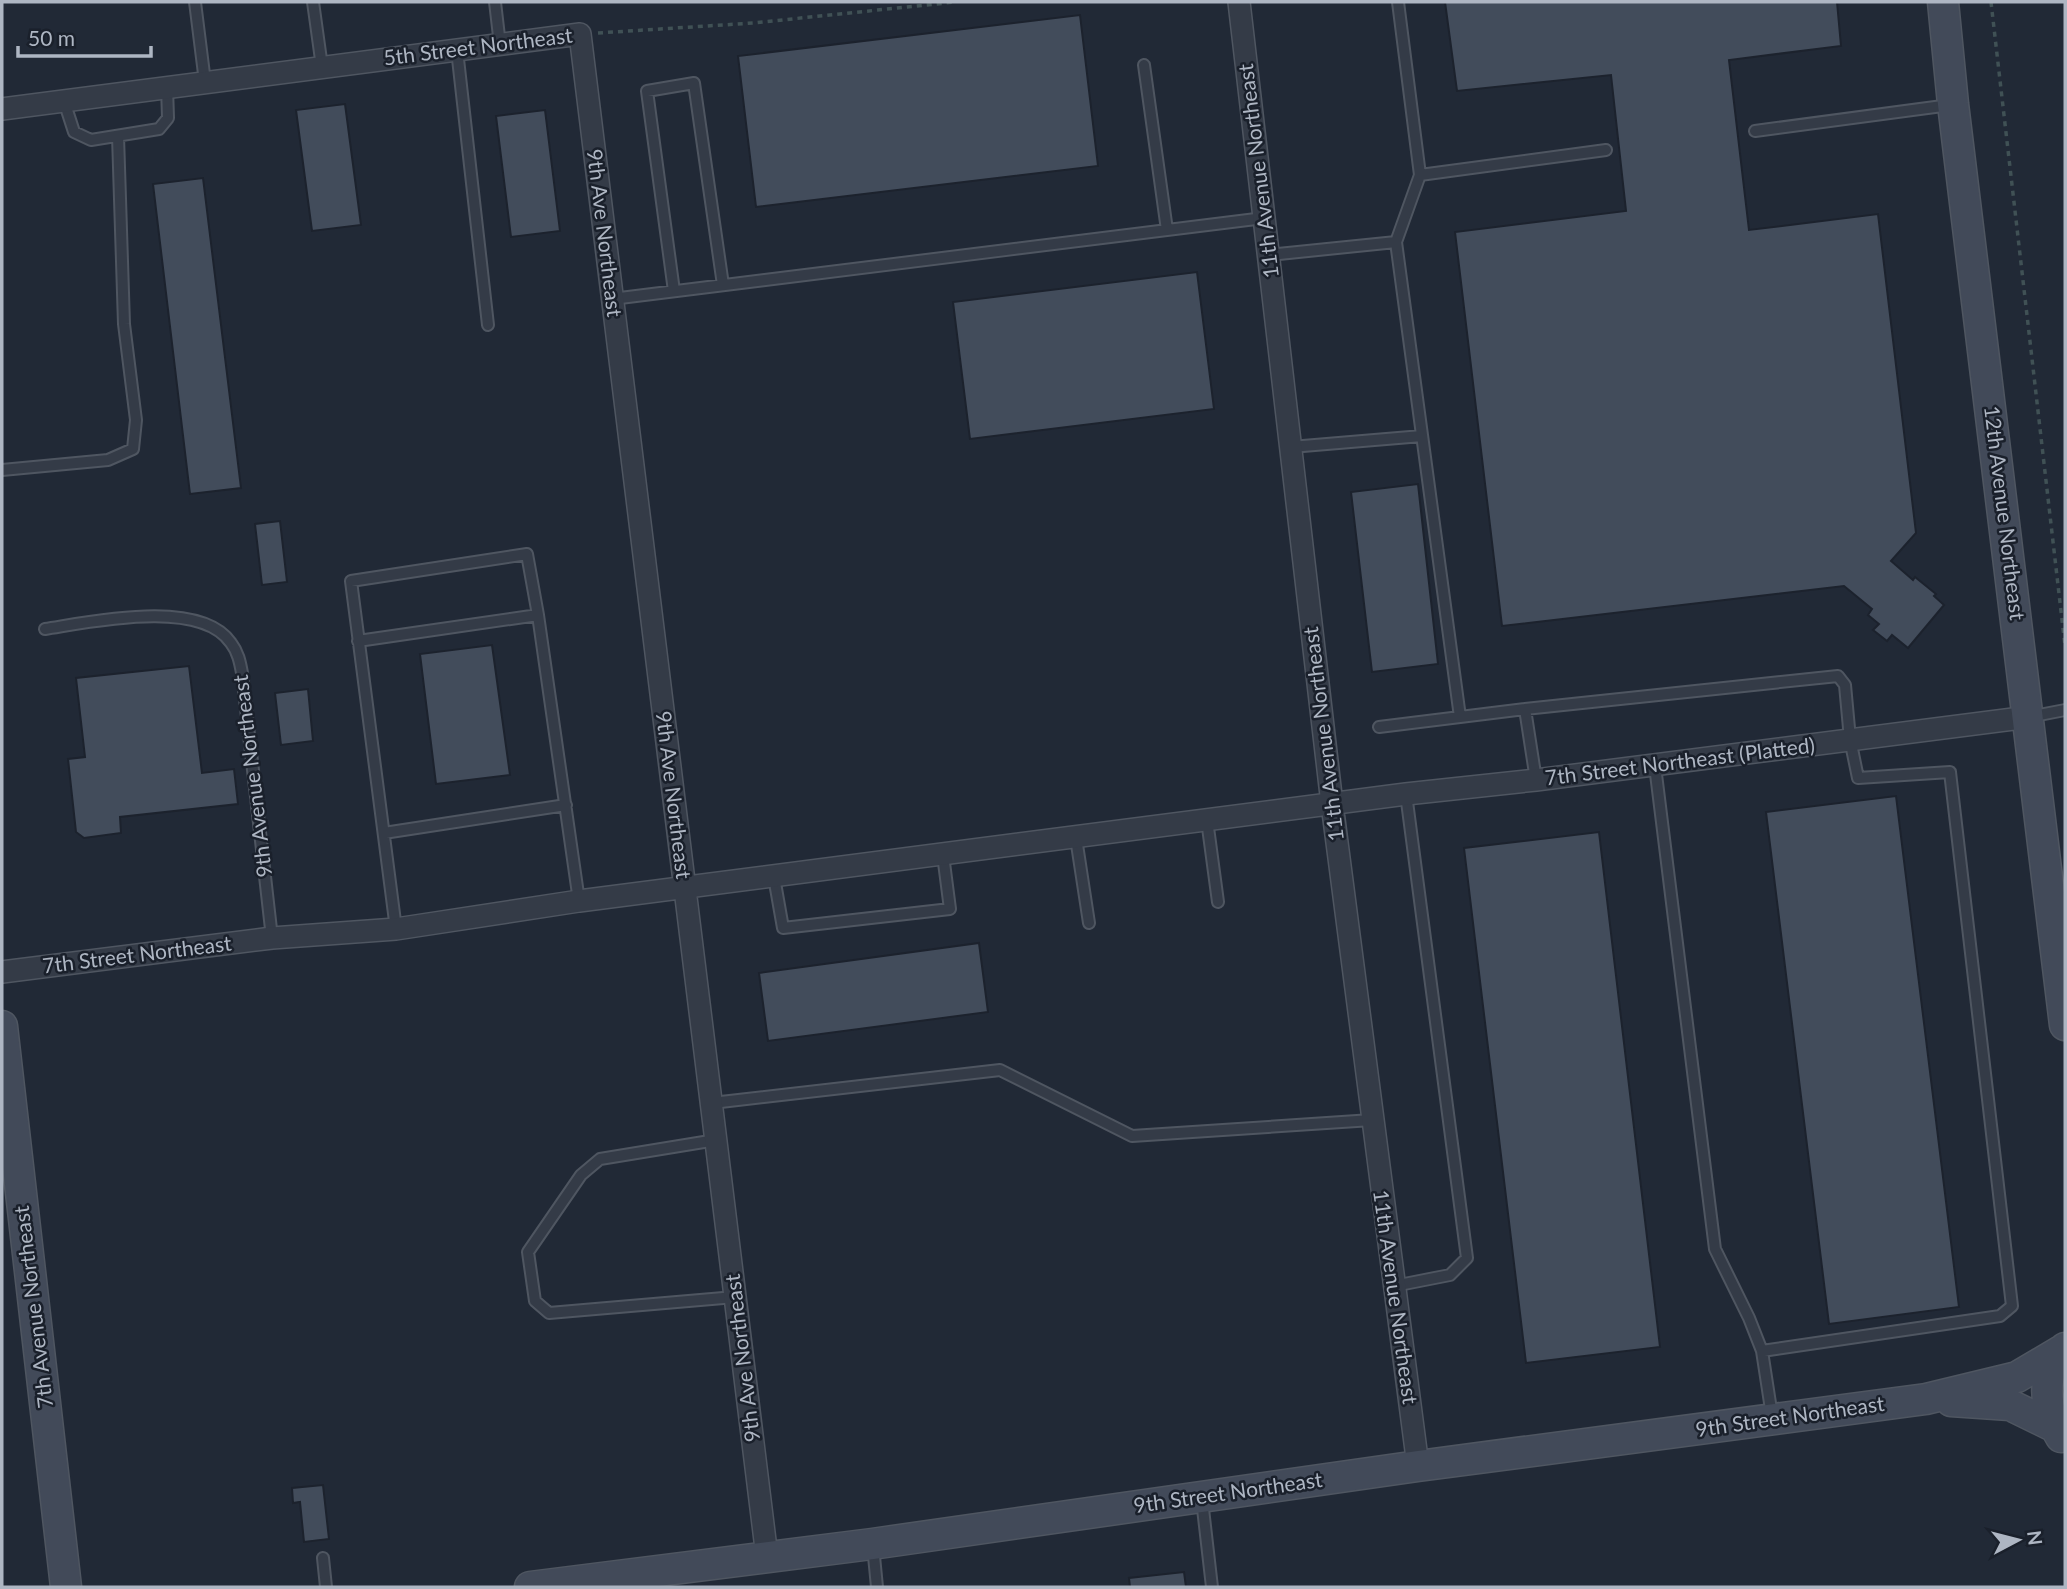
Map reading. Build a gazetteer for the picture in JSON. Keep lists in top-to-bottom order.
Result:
{
  "streets": {
    "street": [
      "5th Street Northeast",
      "11th Avenue Northeast",
      "9th Ave Northeast",
      "12th Avenue Northeast",
      "7th Street Northeast (Platted)",
      "7th Street Northeast",
      "7th Avenue Northeast",
      "9th Street Northeast"
    ],
    "lane": ["9th Avenue Northeast"]
  },
  "crossings": [
    ["5th Street Northeast", "9th Ave Northeast"],
    ["11th Avenue Northeast", "7th Street Northeast (Platted)"],
    ["11th Avenue Northeast", "9th Street Northeast"],
    ["9th Ave Northeast", "7th Street Northeast"],
    ["9th Ave Northeast", "9th Street Northeast"],
    ["12th Avenue Northeast", "7th Street Northeast (Platted)"],
    ["7th Street Northeast (Platted)", "7th Street Northeast"],
    ["9th Avenue Northeast", "7th Street Northeast"]
  ],
  "scale_bar": "50 m",
  "north": "right"
}
